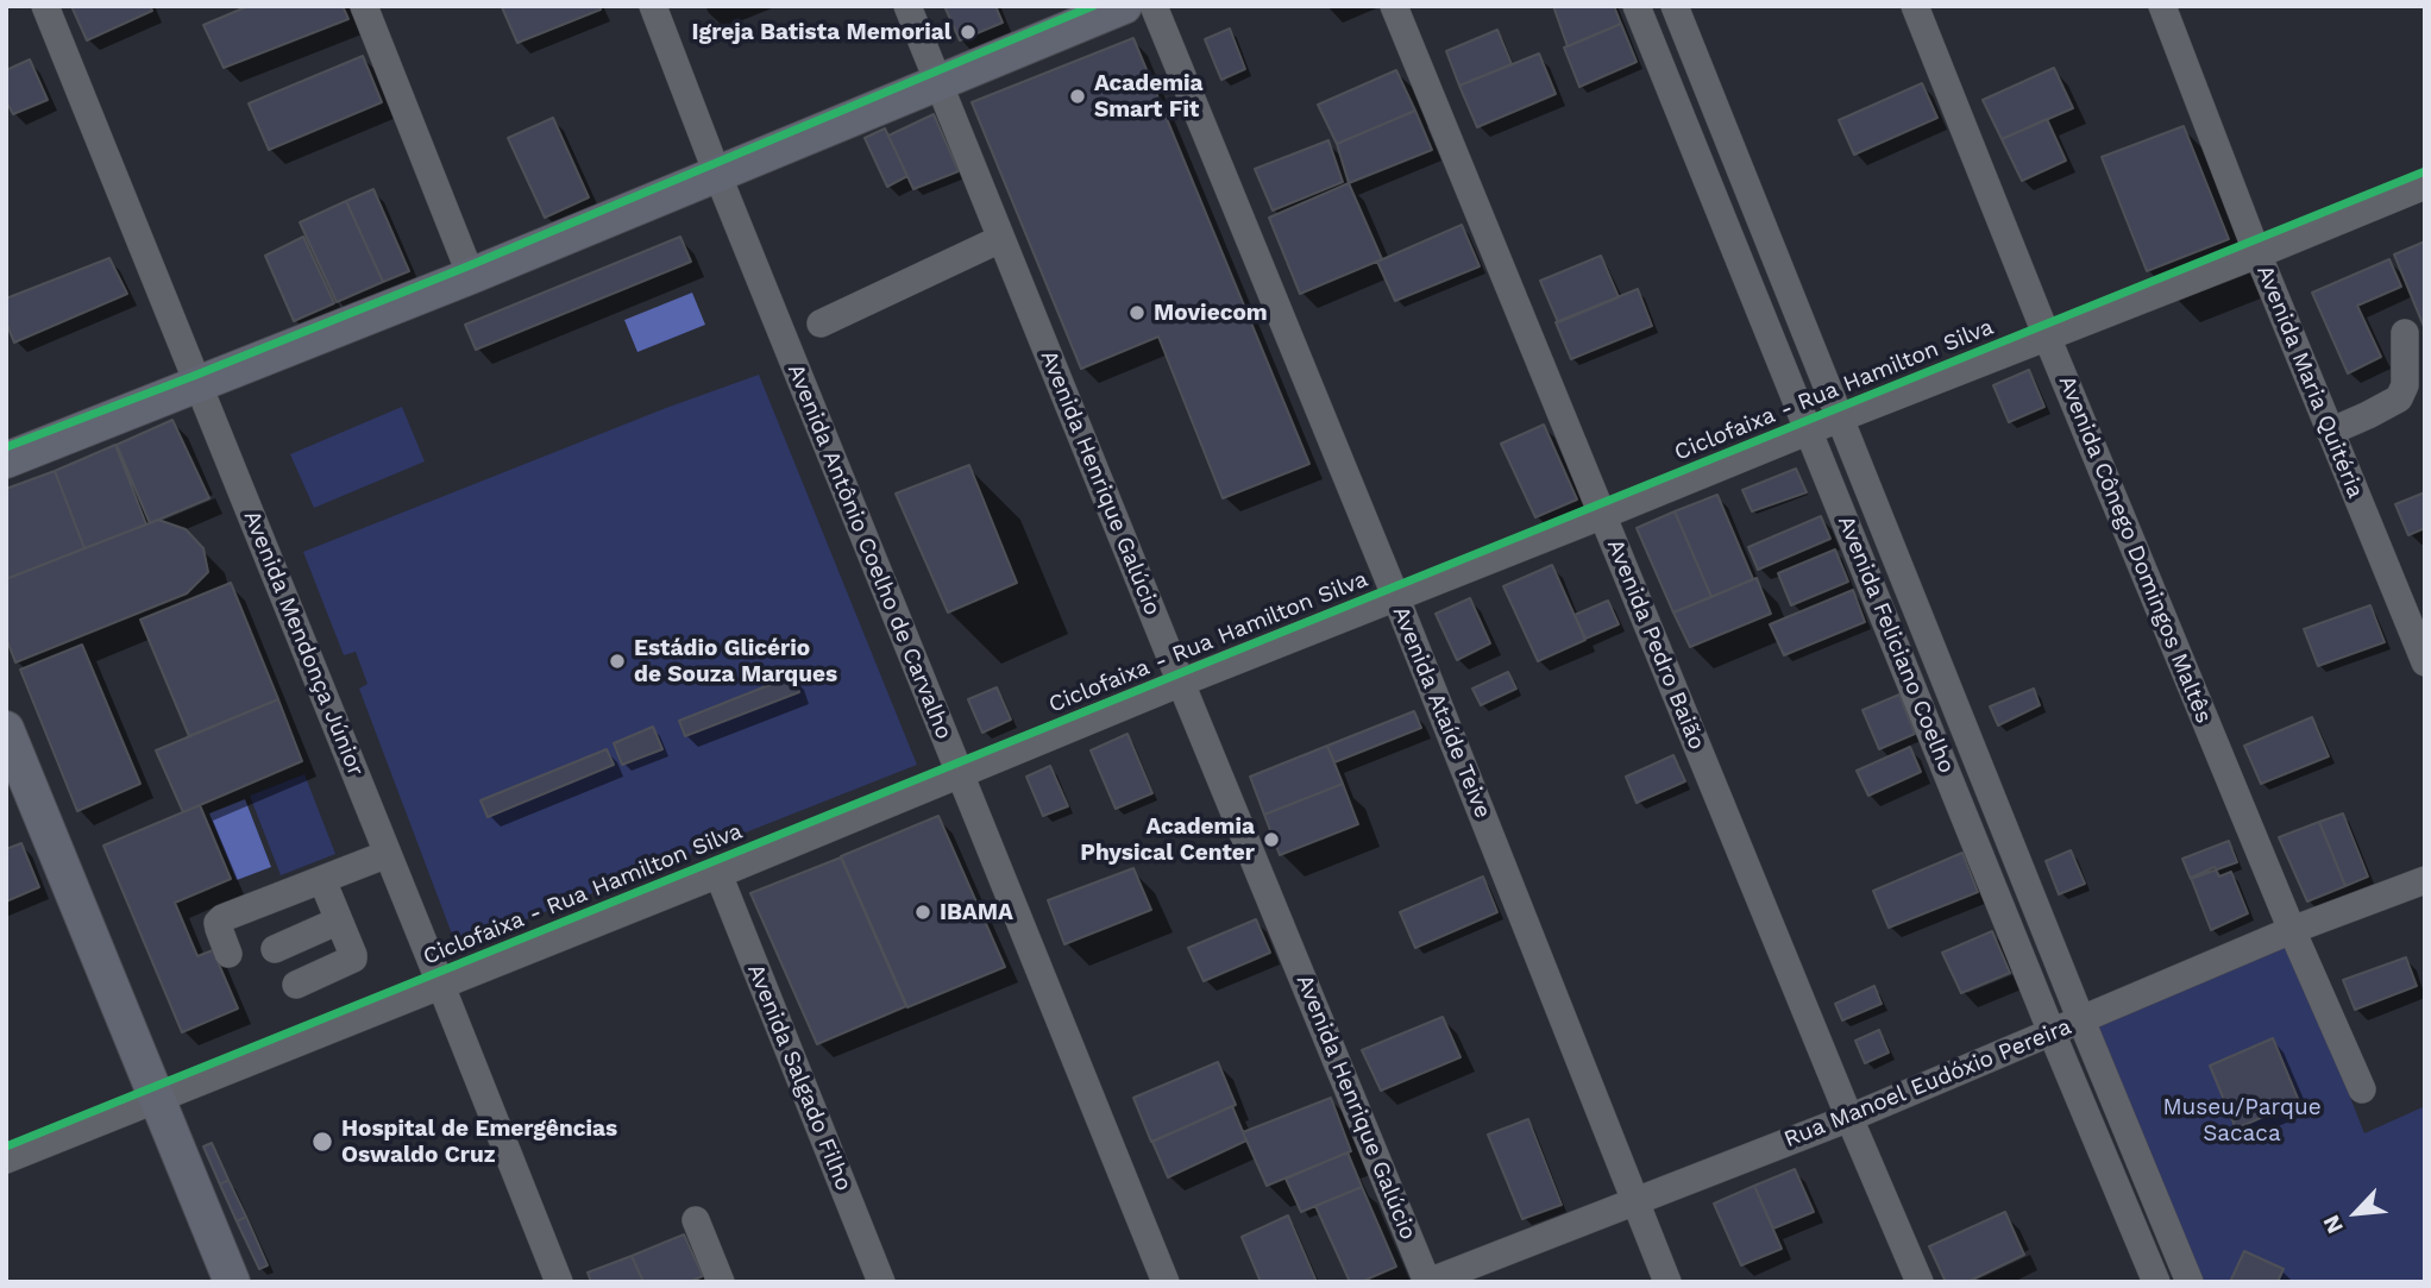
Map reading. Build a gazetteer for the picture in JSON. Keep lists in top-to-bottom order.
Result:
{
  "streets": {
    "street": [
      "Avenida Maria Quitéria",
      "Avenida Henrique Galúcio",
      "Avenida Cônego Domingos Maltês",
      "Avenida Antônio Coelho de Carvalho",
      "Avenida Mendonça Júnior",
      "Avenida Pedro Baião",
      "Avenida Feliciano Coelho",
      "Avenida Ataíde Teive",
      "Avenida Salgado Filho",
      "Rua Manoel Eudóxio Pereira"
    ],
    "cycle path": ["Ciclofaixa - Rua Hamilton Silva"]
  },
  "crossings": [
    ["Avenida Henrique Galúcio", "Rua Manoel Eudóxio Pereira"],
    ["Avenida Cônego Domingos Maltês", "Rua Manoel Eudóxio Pereira"],
    ["Avenida Pedro Baião", "Rua Manoel Eudóxio Pereira"],
    ["Avenida Feliciano Coelho", "Rua Manoel Eudóxio Pereira"],
    ["Avenida Ataíde Teive", "Rua Manoel Eudóxio Pereira"]
  ],
  "parks": ["Museu/Parque Sacaca"],
  "places": [
    "Igreja Batista Memorial",
    "Academia Smart Fit",
    "Moviecom",
    "Estádio Glicério de Souza Marques",
    "Academia Physical Center",
    "IBAMA",
    "Hospital de Emergências Oswaldo Cruz"
  ],
  "north": "bottom left"
}
